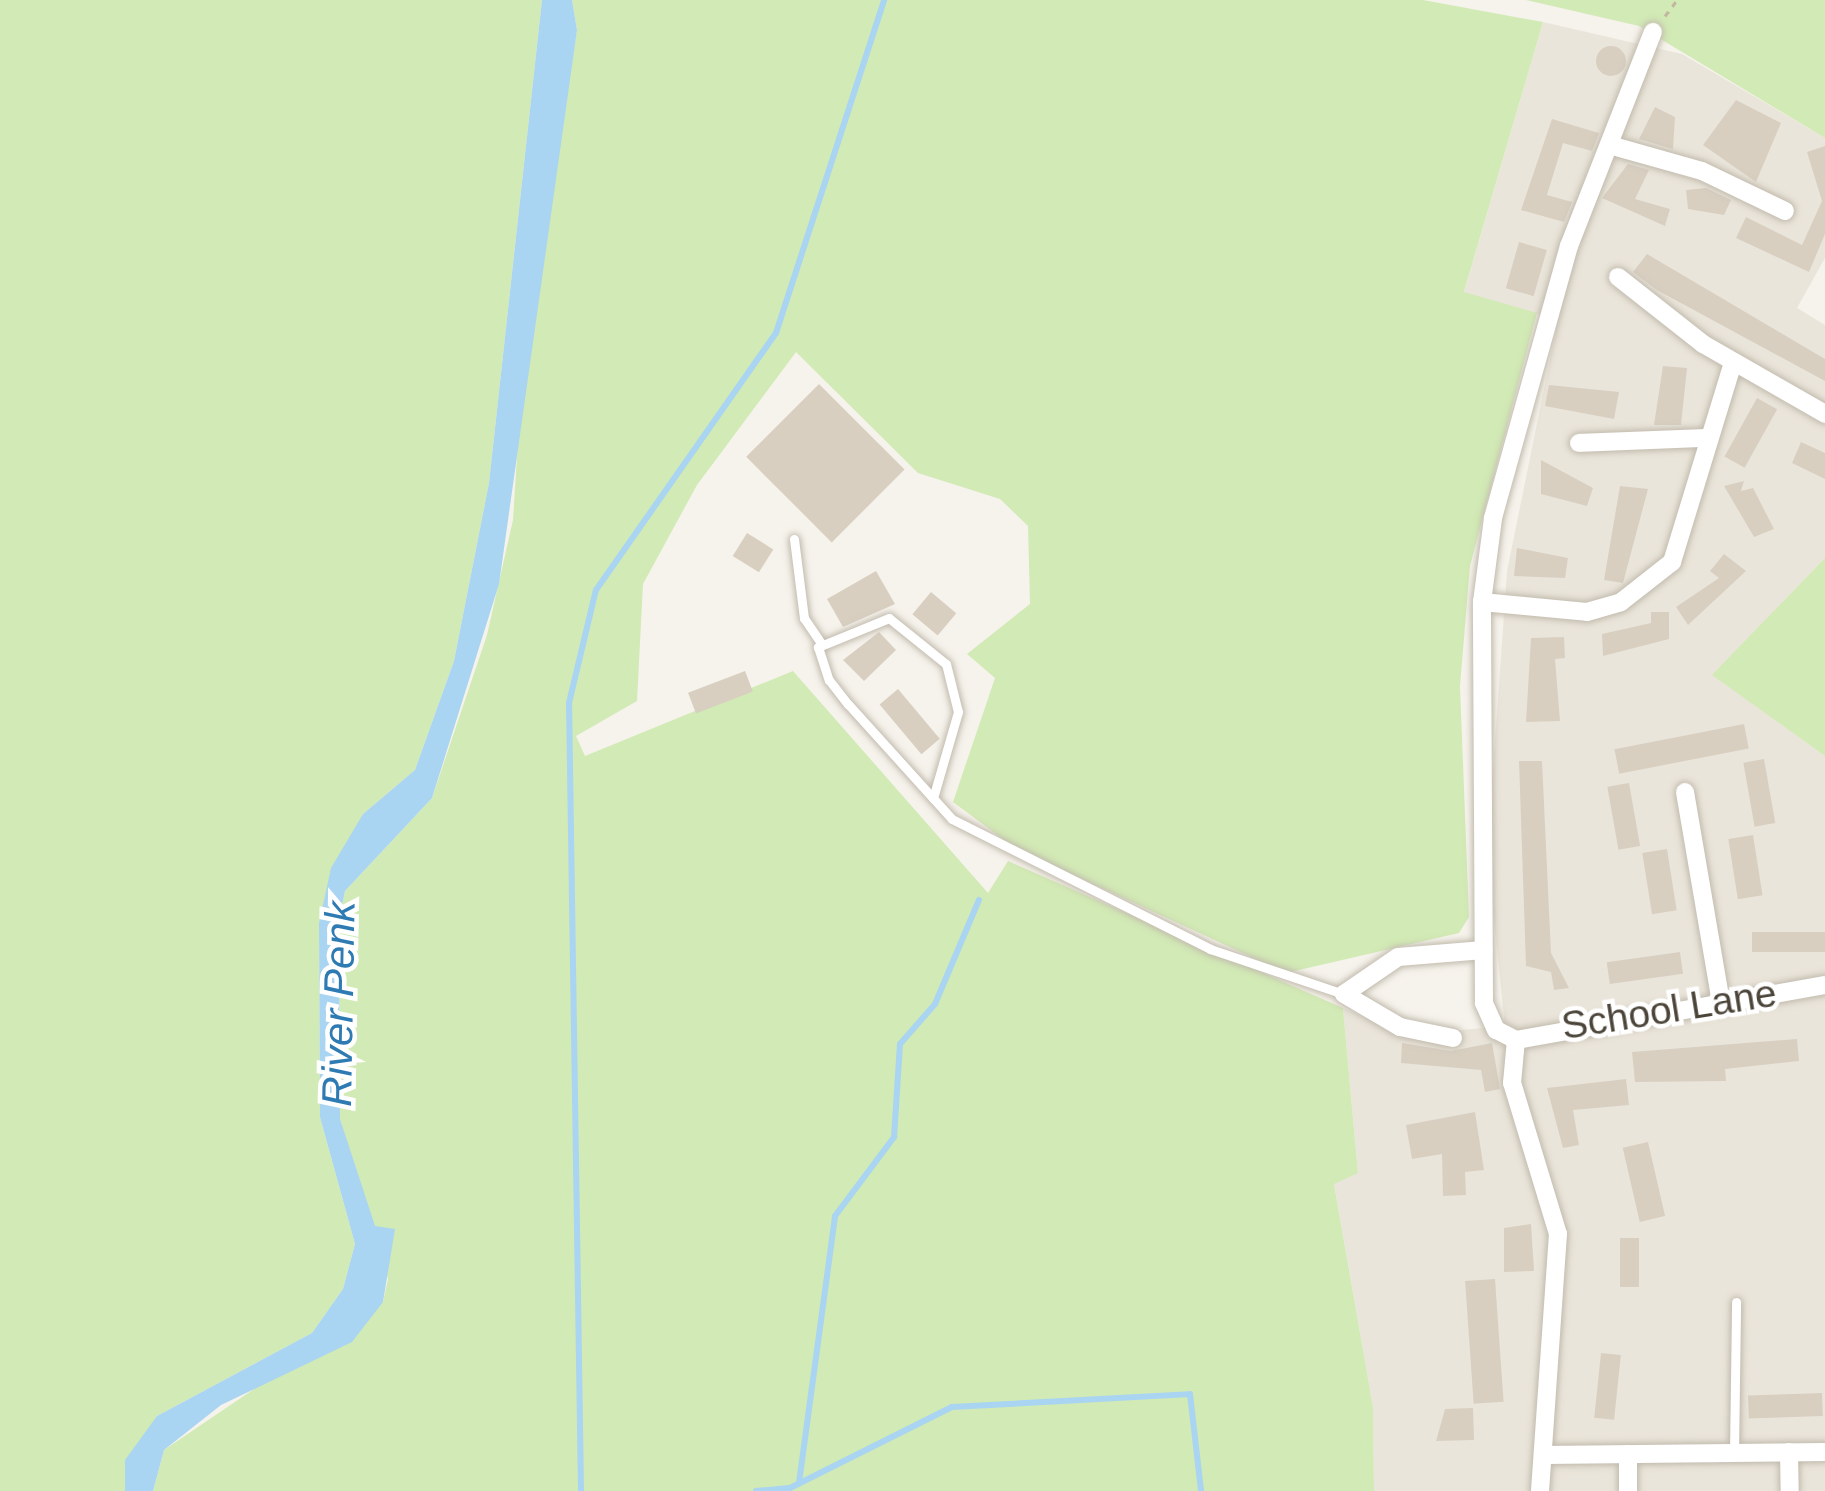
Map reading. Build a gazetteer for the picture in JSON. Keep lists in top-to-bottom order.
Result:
{
  "streets": {
    "street": ["School Lane"]
  },
  "water": ["River Penk"]
}
